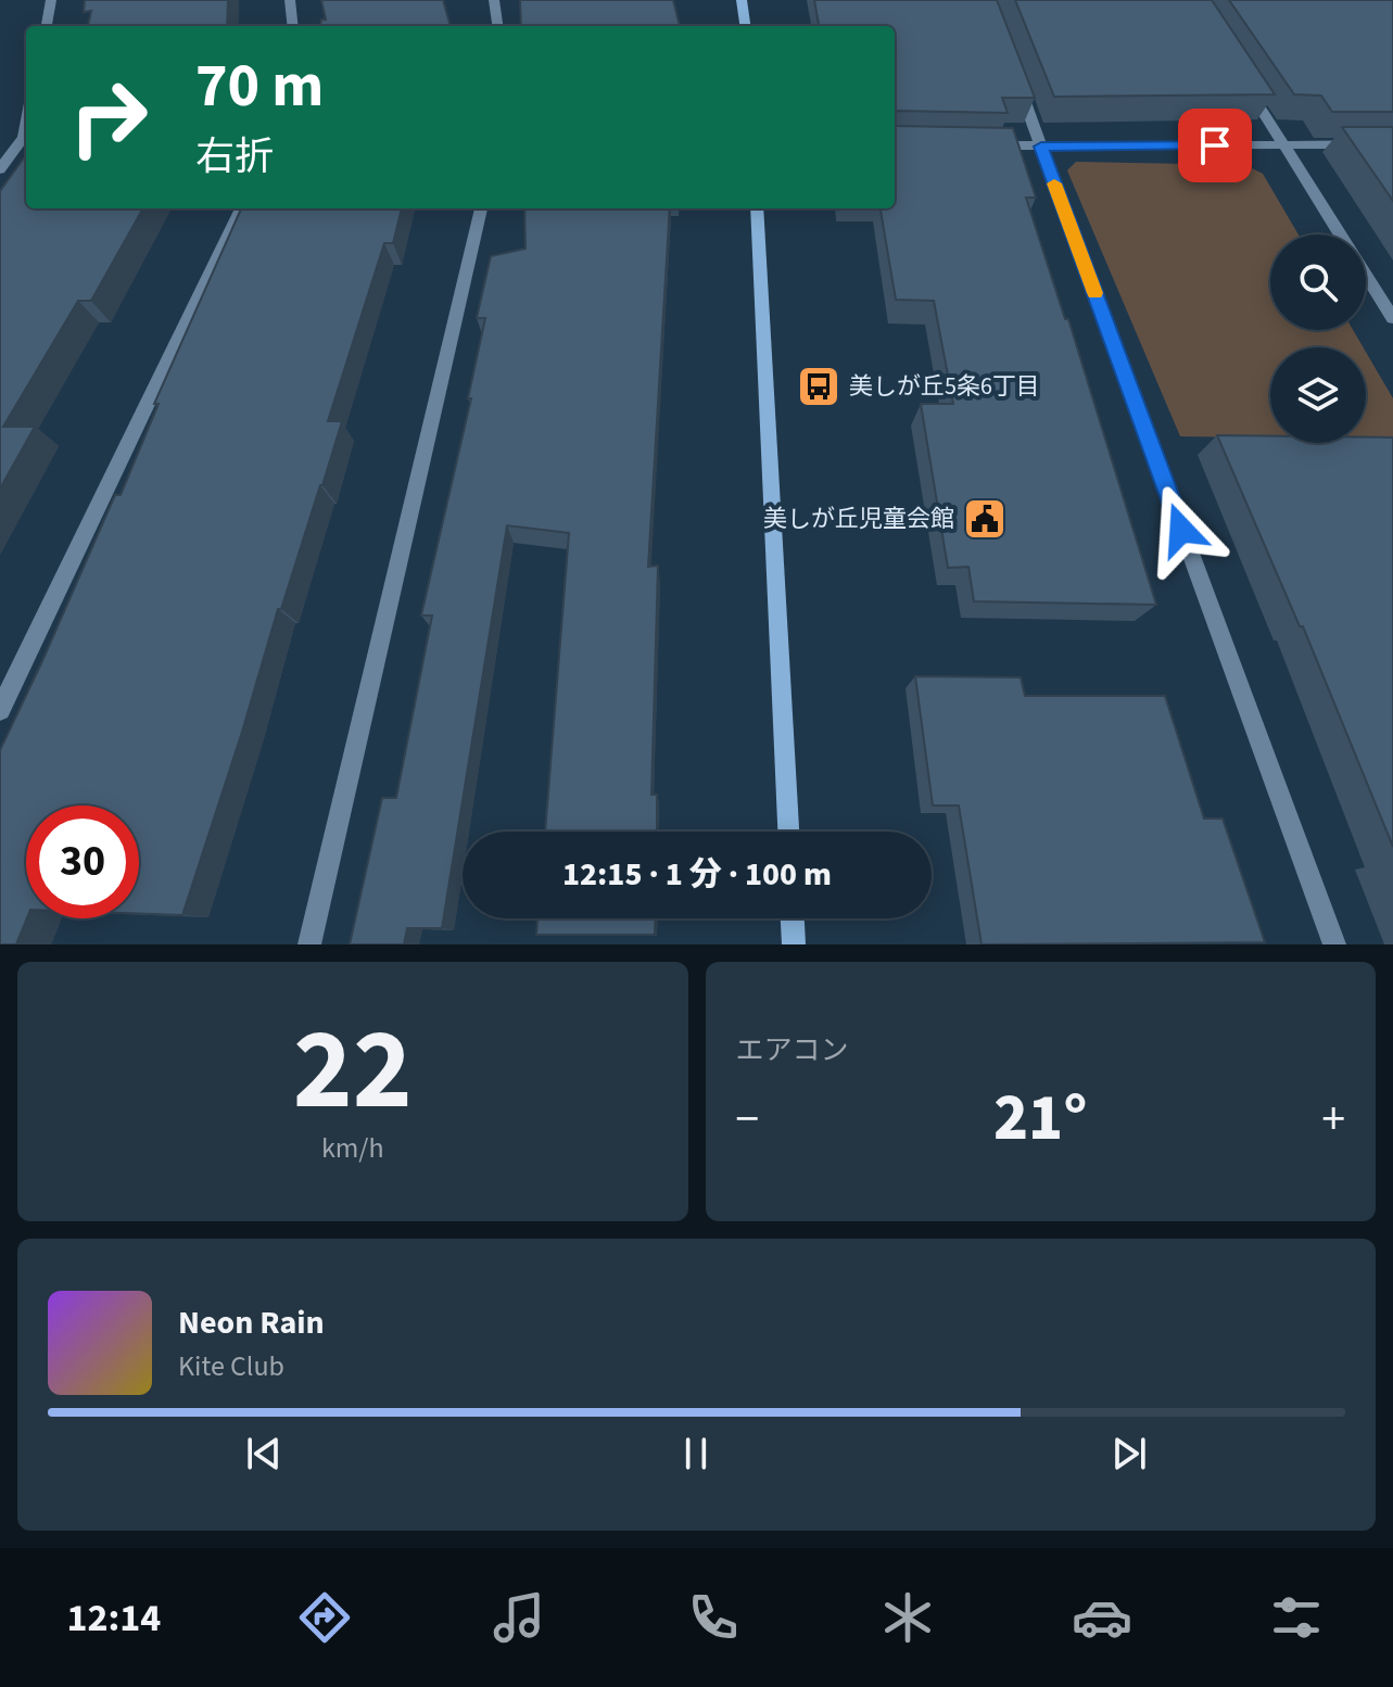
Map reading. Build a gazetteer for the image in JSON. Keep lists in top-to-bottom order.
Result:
{
  "places": {
    "bus stop": ["美しが丘5条6丁目"],
    "public building": ["美しが丘児童会館"]
  },
  "page": {
    "turn": ["70 m", "右折"],
    "limit": "30",
    "trip": "12:15 · 1 分 · 100 m",
    "tile": [
      ["22", "km/h"],
      "エアコン"
    ],
    "heat": ["−", "21°", "+"],
    "song": ["Neon Rain", "Kite Club"],
    "tabs": "12:14"
  }
}
